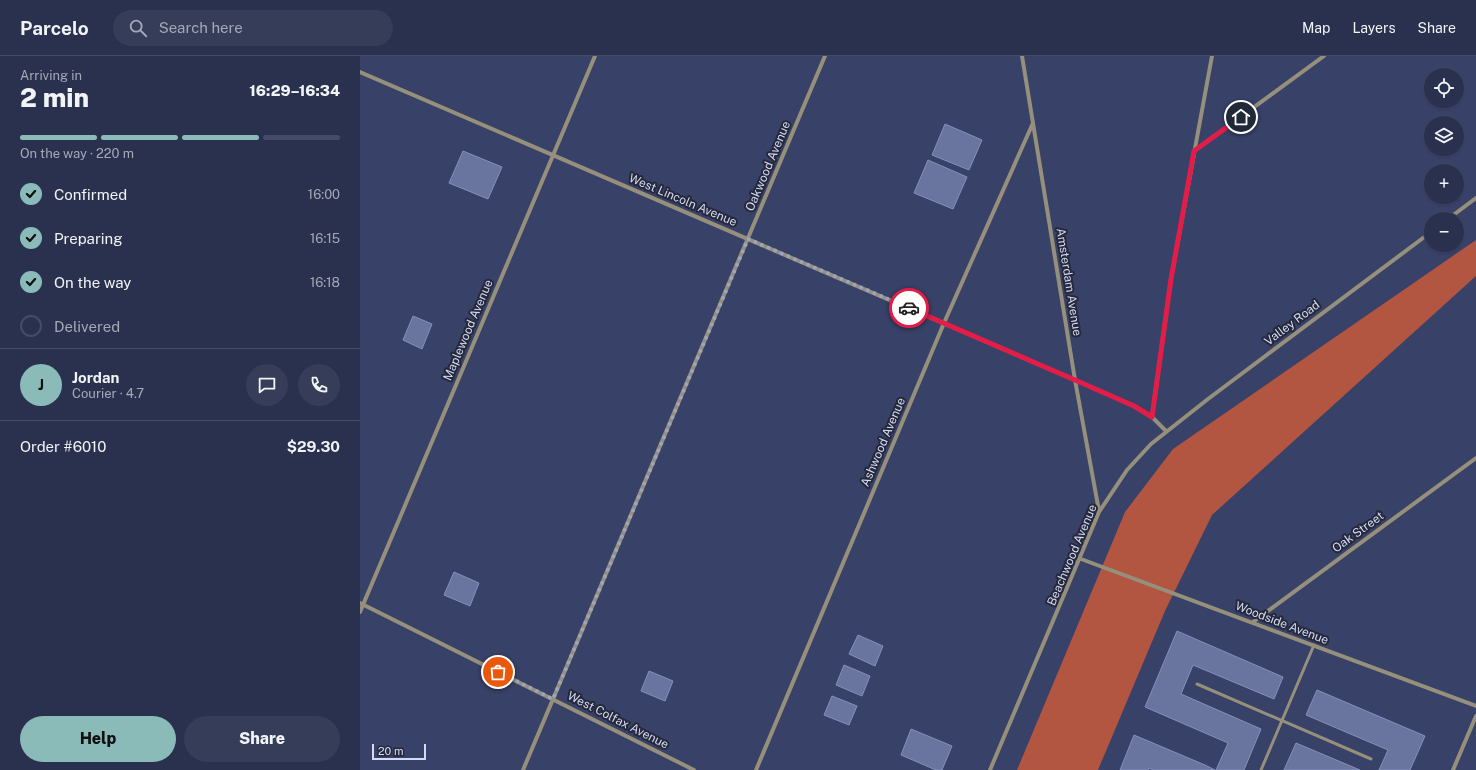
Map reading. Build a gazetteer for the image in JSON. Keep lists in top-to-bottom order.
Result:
{
  "streets": {
    "street": [
      "Oakwood Avenue",
      "West Lincoln Avenue",
      "Amsterdam Avenue",
      "Valley Road",
      "Maplewood Avenue",
      "Ashwood Avenue",
      "Oak Street",
      "Beachwood Avenue",
      "Woodside Avenue",
      "West Colfax Avenue"
    ]
  },
  "crossings": [
    ["Oakwood Avenue", "West Lincoln Avenue"],
    ["Oakwood Avenue", "West Colfax Avenue"],
    ["West Lincoln Avenue", "Amsterdam Avenue"],
    ["West Lincoln Avenue", "Maplewood Avenue"],
    ["West Lincoln Avenue", "Ashwood Avenue"],
    ["Amsterdam Avenue", "Ashwood Avenue"],
    ["Amsterdam Avenue", "Beachwood Avenue"],
    ["Valley Road", "Beachwood Avenue"],
    ["Maplewood Avenue", "West Colfax Avenue"],
    ["Oak Street", "Woodside Avenue"],
    ["Beachwood Avenue", "Woodside Avenue"]
  ],
  "scale_bar": "20 m",
  "page": {
    "header": "Parcelo",
    "search": "Search here",
    "nav": ["Map", "Layers", "Share"],
    "heading": ["2 min", "Arriving in", "16:29–16:34"],
    "panel": [
      "Jordan",
      "Courier · 4.7",
      "Order #6010",
      "$29.30"
    ],
    "map_buttons": ["+", "−"],
    "bar": "On the way · 220 m",
    "list": [
      ["Confirmed", "16:00"],
      ["Preparing", "16:15"],
      ["On the way", "16:18"],
      "Delivered"
    ],
    "round": "J",
    "buttons": ["Help", "Share"],
    "scale": "20 m"
  }
}
